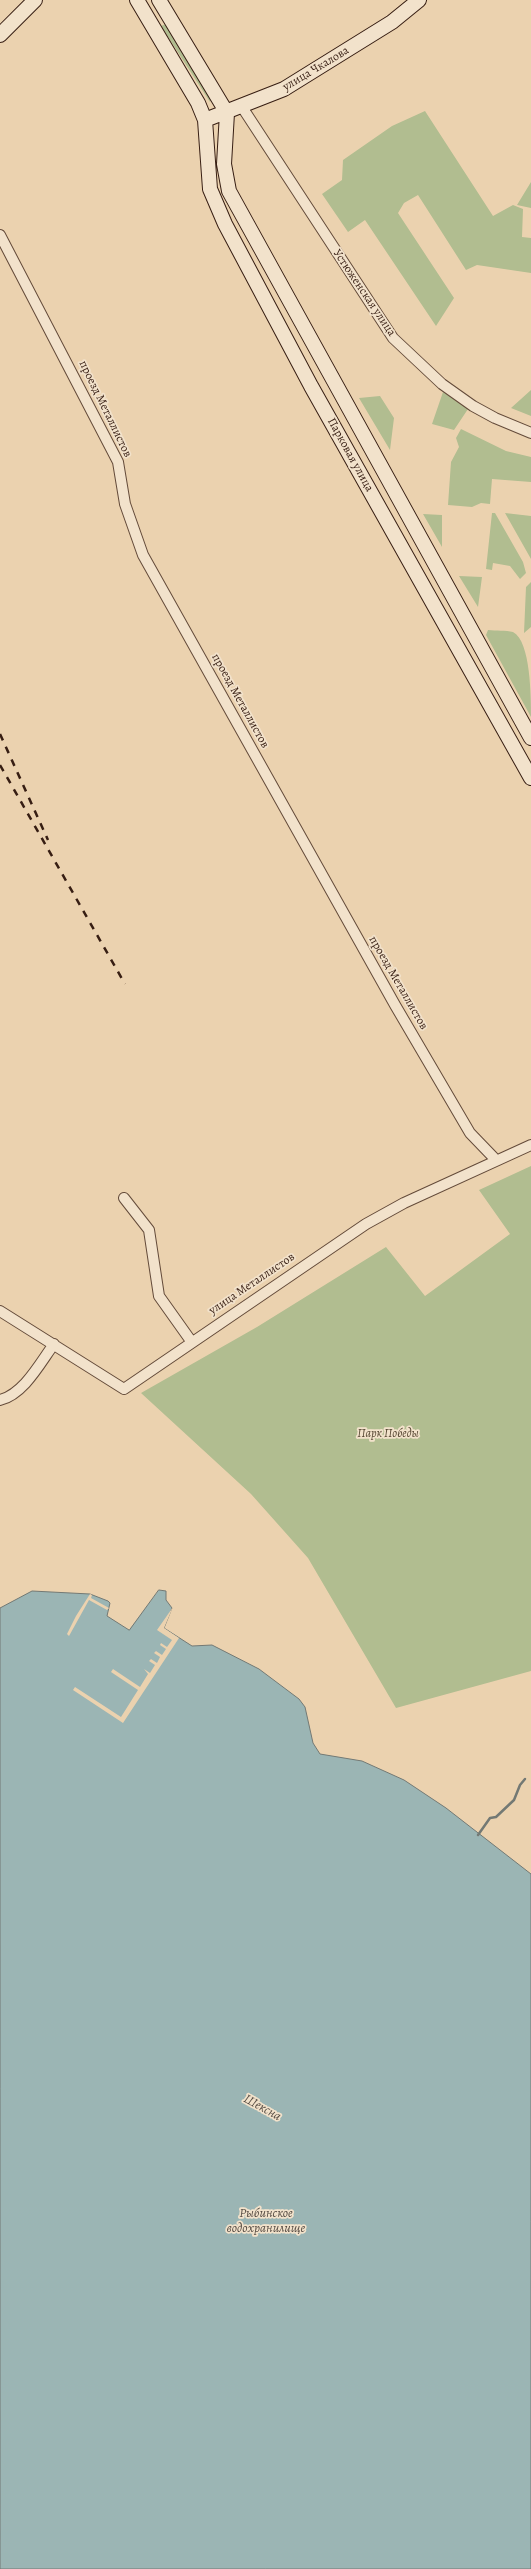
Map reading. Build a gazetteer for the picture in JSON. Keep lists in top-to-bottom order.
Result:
{
  "streets": {
    "main road": ["улица Чкалова", "Парковая улица"],
    "street": ["Устюженская улица", "проезд Металлистов", "улица Металлистов"]
  },
  "crossings": [
    ["улица Чкалова", "Устюженская улица"],
    ["улица Чкалова", "Парковая улица"],
    ["проезд Металлистов", "улица Металлистов"]
  ],
  "water": ["Шексна", "Рыбинское водохранилище"],
  "parks": ["Парк Победы"]
}
